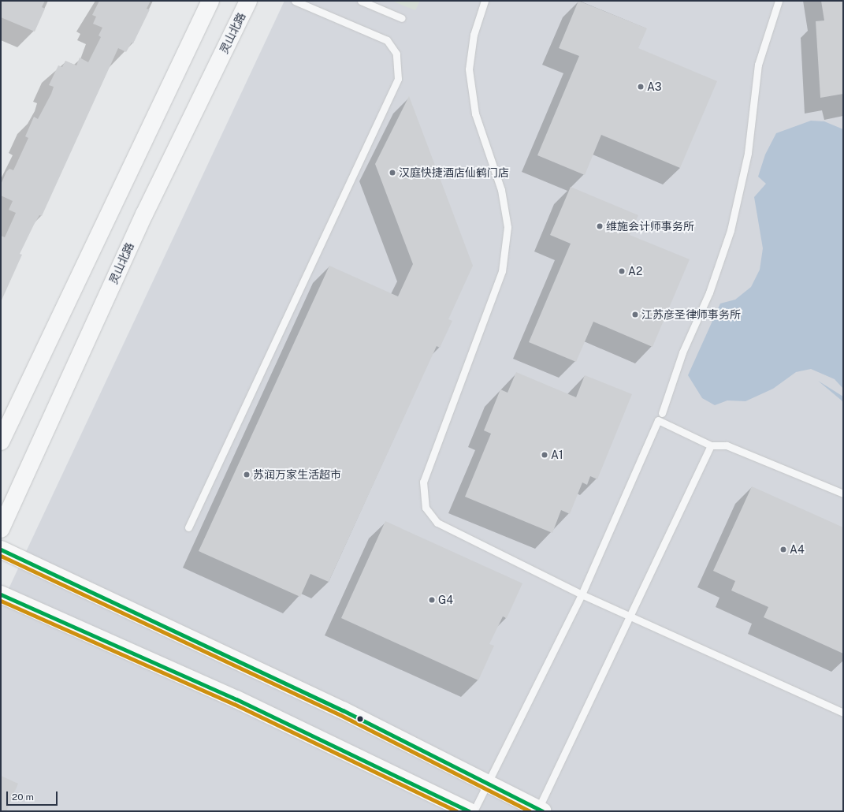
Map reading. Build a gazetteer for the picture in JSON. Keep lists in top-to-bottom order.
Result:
{
  "streets": {
    "street": ["灵山北路"]
  },
  "places": [
    "A3",
    "汉庭快捷酒店仙鹤门店",
    "维施会计师事务所",
    "A2",
    "江苏彦圣律师事务所",
    "A1",
    "苏润万家生活超市",
    "A4",
    "G4"
  ],
  "scale_bar": "20 m"
}
